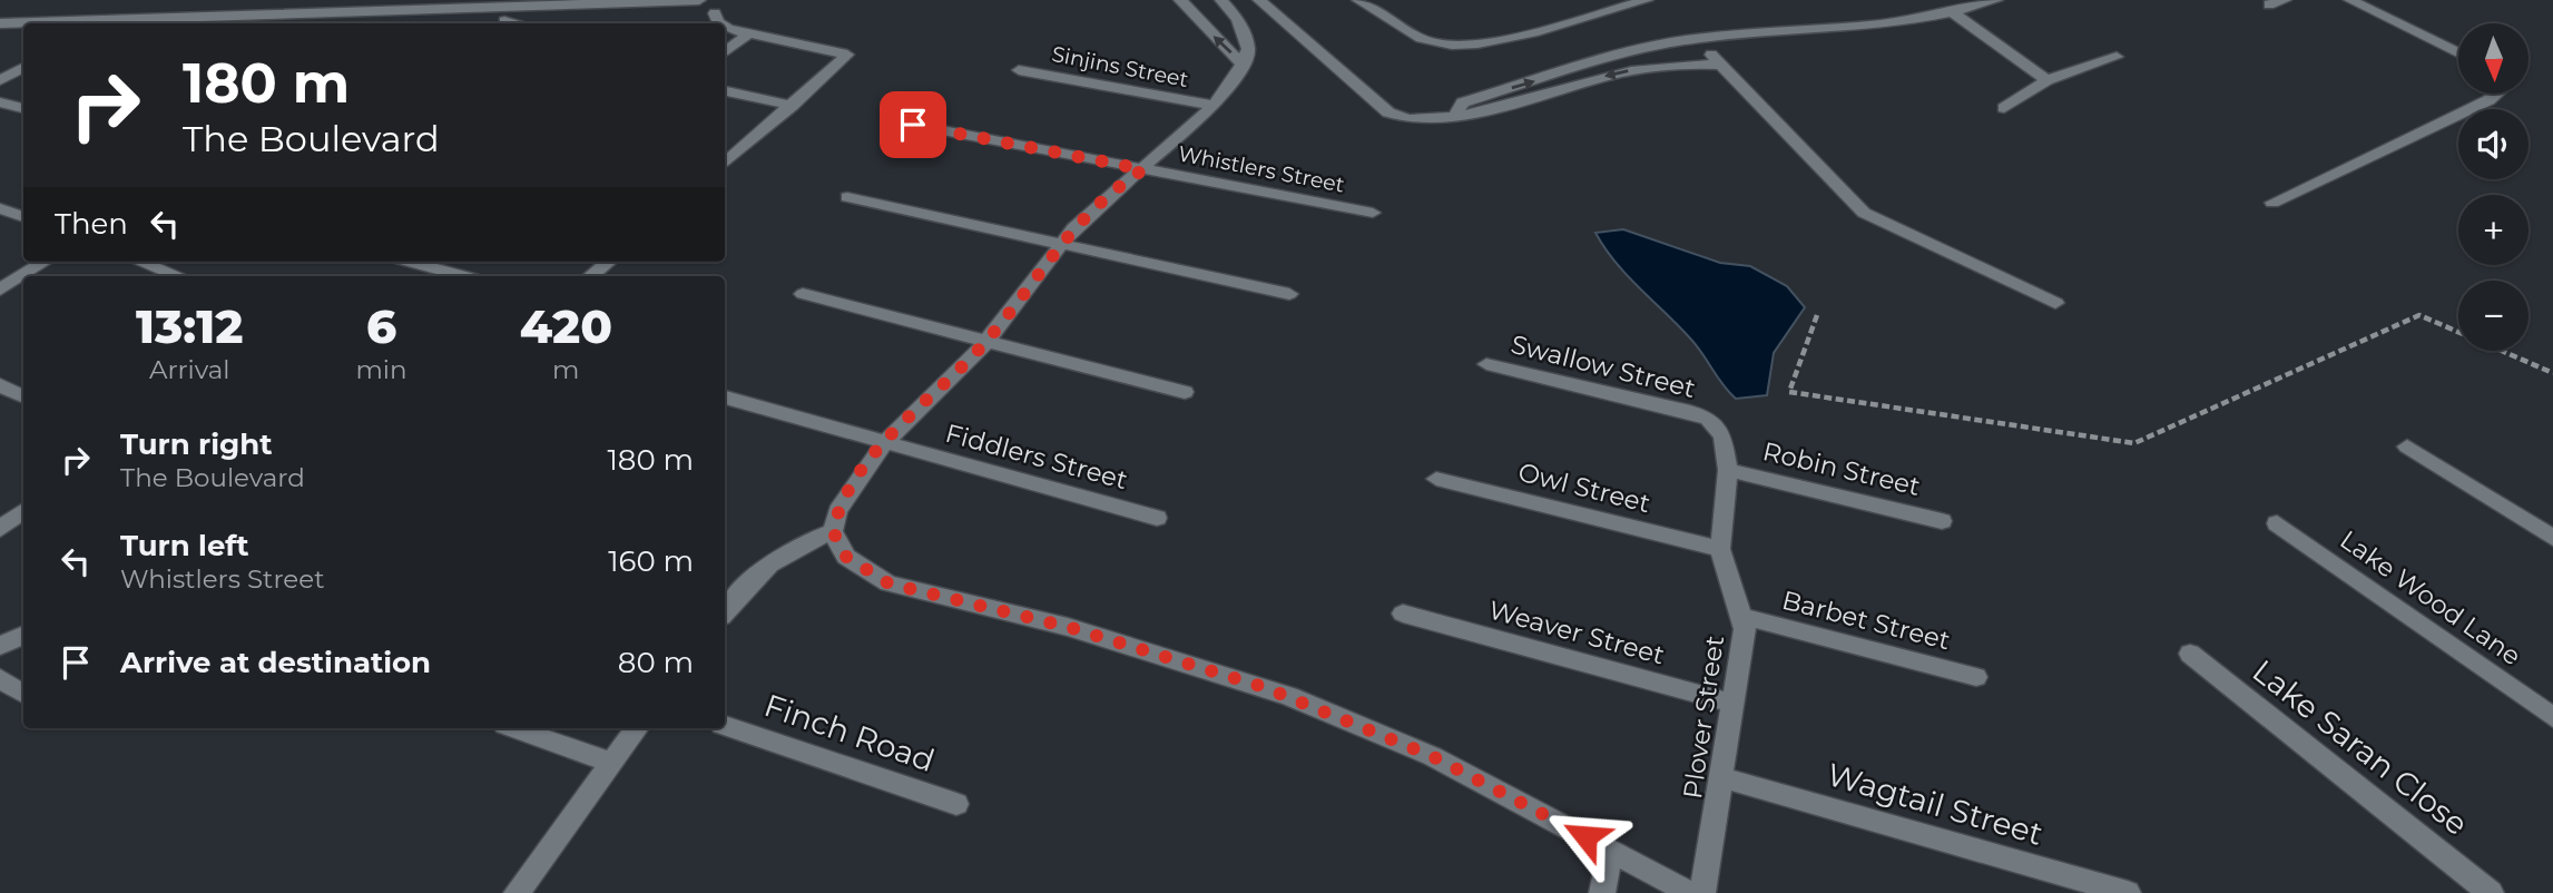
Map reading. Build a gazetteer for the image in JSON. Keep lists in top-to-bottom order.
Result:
{
  "streets": {
    "street": [
      "Sinjins Street",
      "Whistlers Street",
      "Swallow Street",
      "Fiddlers Street",
      "Robin Street",
      "Owl Street",
      "Lake Wood Lane",
      "Barbet Street",
      "Weaver Street",
      "Plover Street",
      "Finch Road",
      "Lake Saran Close",
      "Wagtail Street"
    ]
  },
  "crossings": [
    ["Swallow Street", "Plover Street"],
    ["Robin Street", "Plover Street"],
    ["Owl Street", "Plover Street"],
    ["Barbet Street", "Plover Street"],
    ["Weaver Street", "Plover Street"],
    ["Plover Street", "Wagtail Street"]
  ],
  "north": "bottom",
  "page": {
    "map_buttons": ["+", "−"],
    "turn": ["180 m", "The Boulevard"],
    "then": "Then",
    "eta": [
      "13:12",
      "Arrival",
      "6",
      "min",
      "420",
      "m"
    ],
    "list": [
      {
        "name": "Turn right",
        "note": "The Boulevard",
        "value": "180 m"
      },
      {
        "name": "Turn left",
        "note": "Whistlers Street",
        "value": "160 m"
      },
      {
        "name": "Arrive at destination",
        "value": "80 m"
      }
    ]
  }
}
